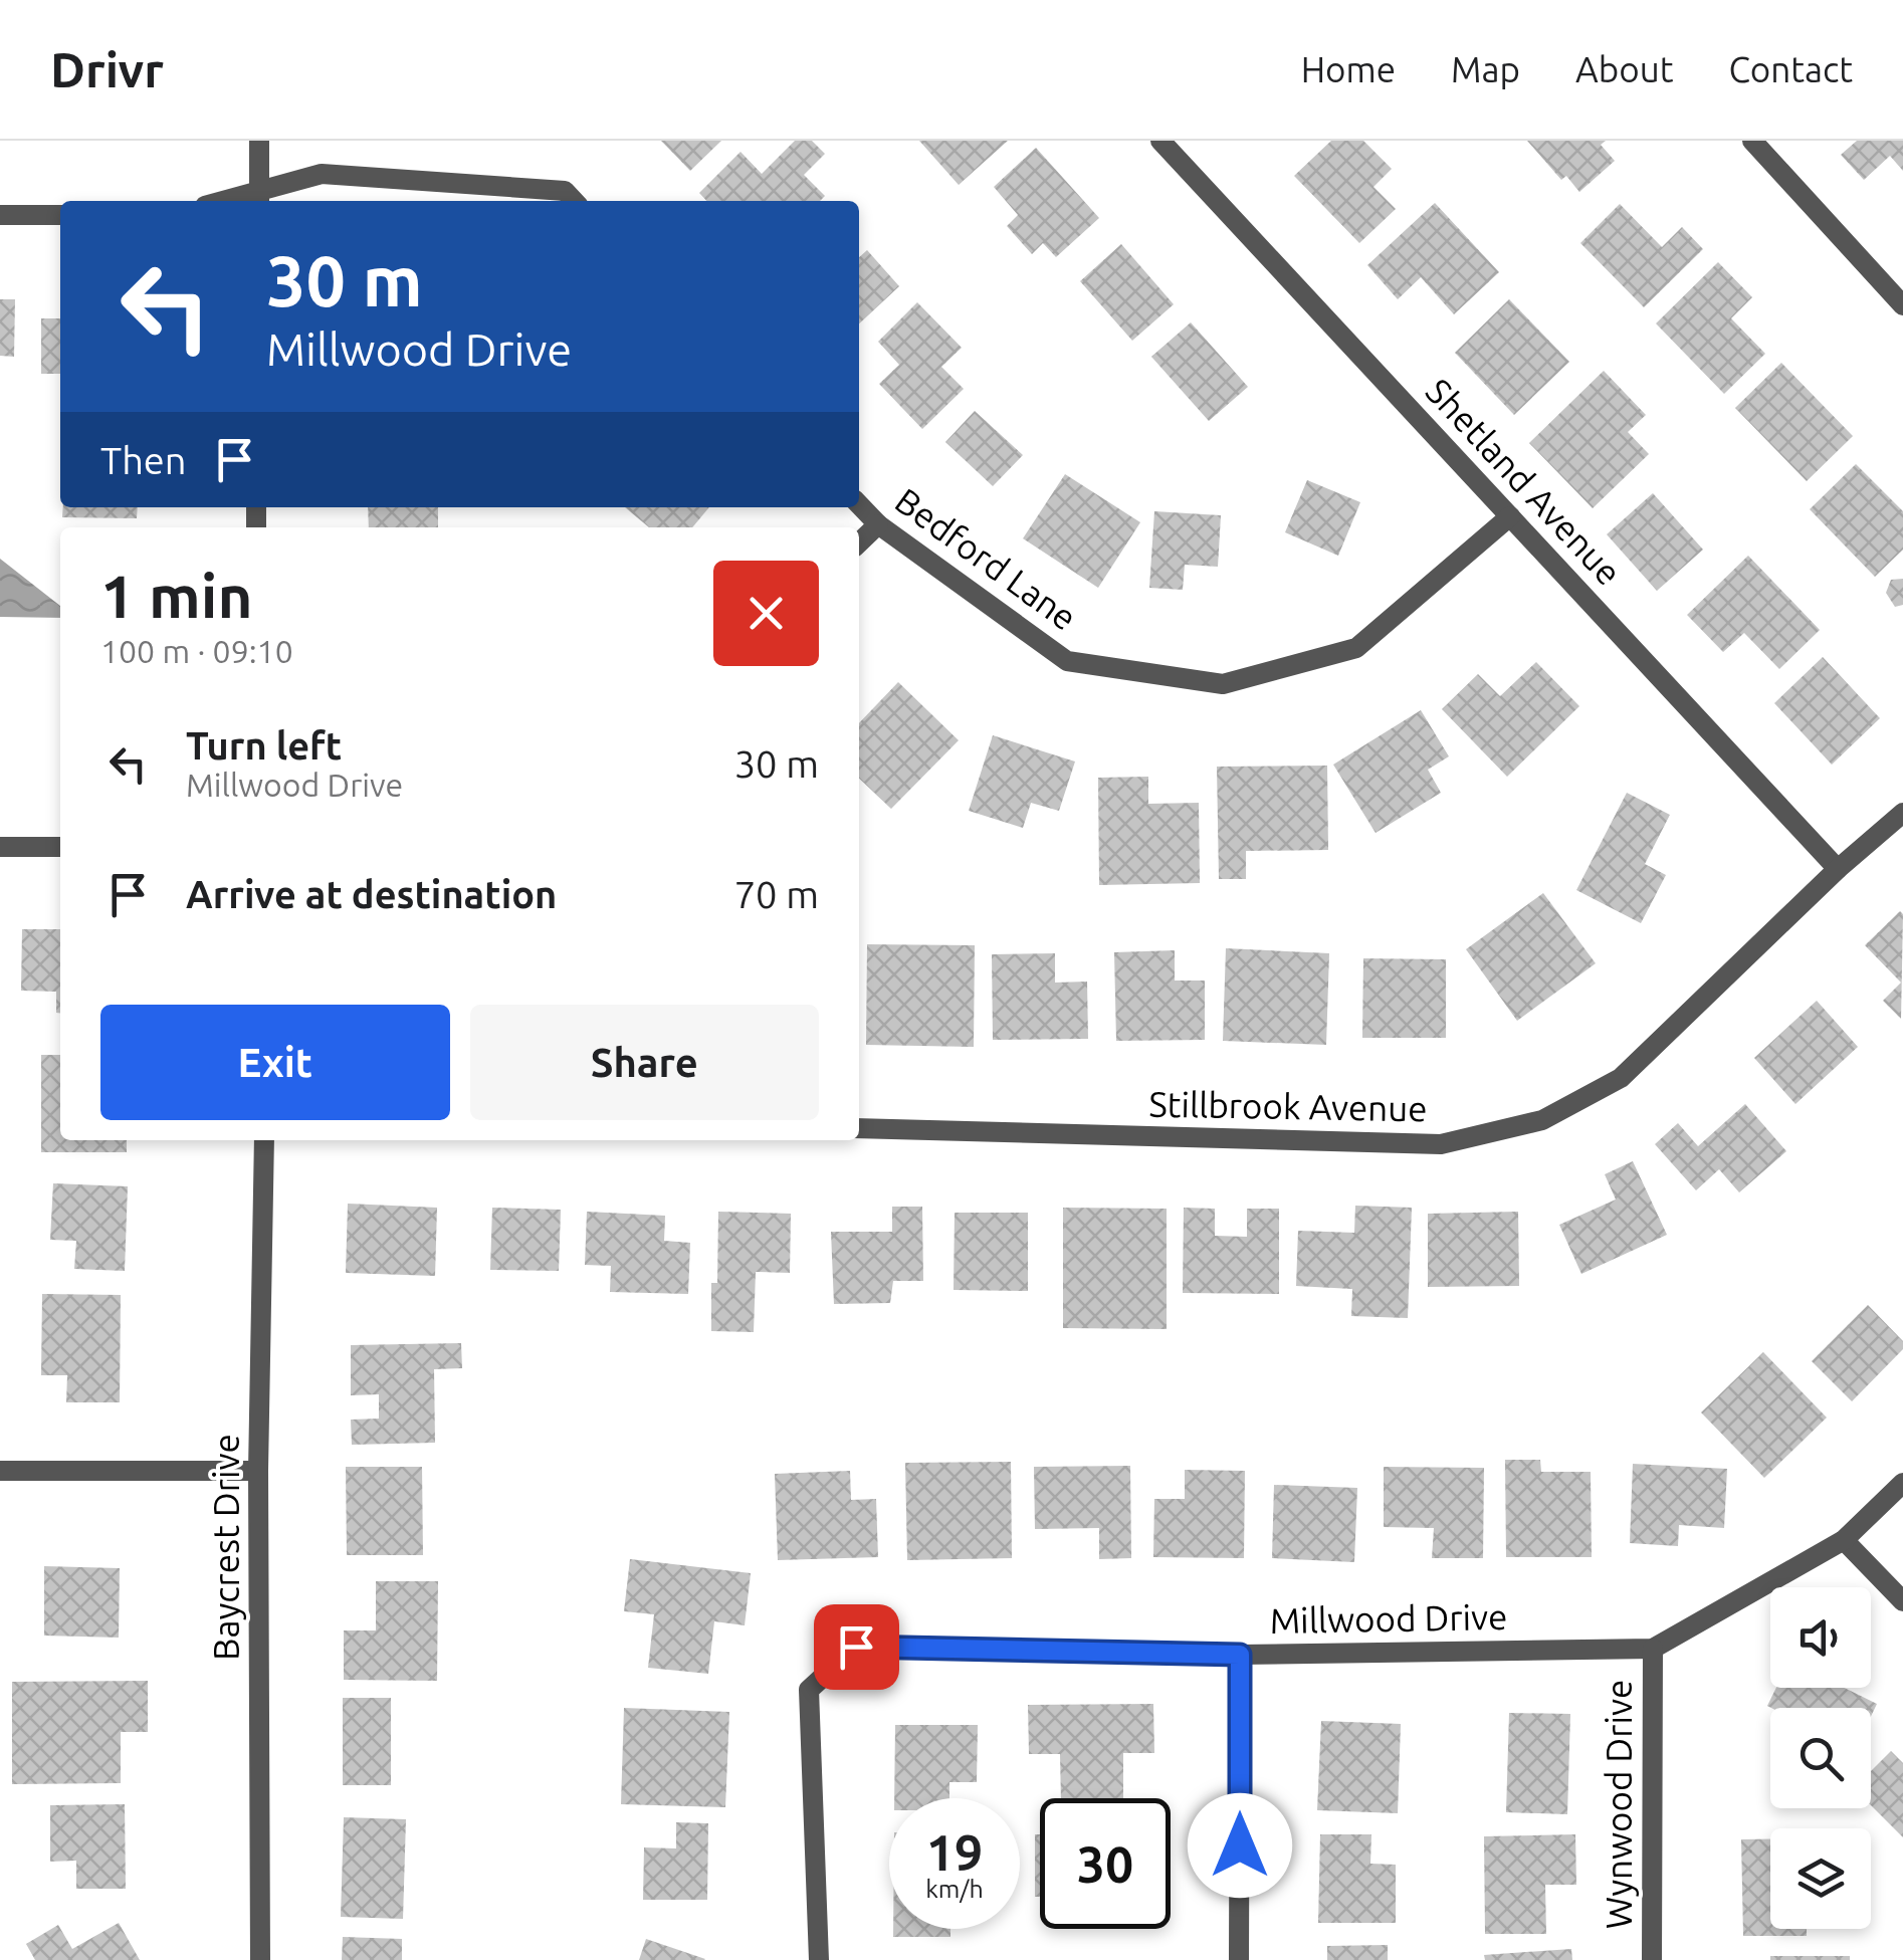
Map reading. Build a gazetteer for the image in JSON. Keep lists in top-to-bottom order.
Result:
{
  "streets": {
    "street": [
      "Shetland Avenue",
      "Bedford Lane",
      "Stillbrook Avenue",
      "Baycrest Drive",
      "Millwood Drive",
      "Wynwood Drive"
    ]
  },
  "crossings": [
    ["Shetland Avenue", "Bedford Lane"],
    ["Shetland Avenue", "Stillbrook Avenue"],
    ["Millwood Drive", "Wynwood Drive"]
  ],
  "page": {
    "header": "Drivr",
    "nav": [
      "Home",
      "Map",
      "About",
      "Contact"
    ],
    "turn": ["30 m", "Millwood Drive"],
    "then": "Then",
    "heading": ["1 min", "100 m · 09:10"],
    "list": [
      {
        "name": "Turn left",
        "note": "Millwood Drive",
        "value": "30 m"
      },
      {
        "name": "Arrive at destination",
        "value": "70 m"
      }
    ],
    "buttons": ["Exit", "Share"],
    "speed": "19 km/h",
    "limit": "30"
  }
}
